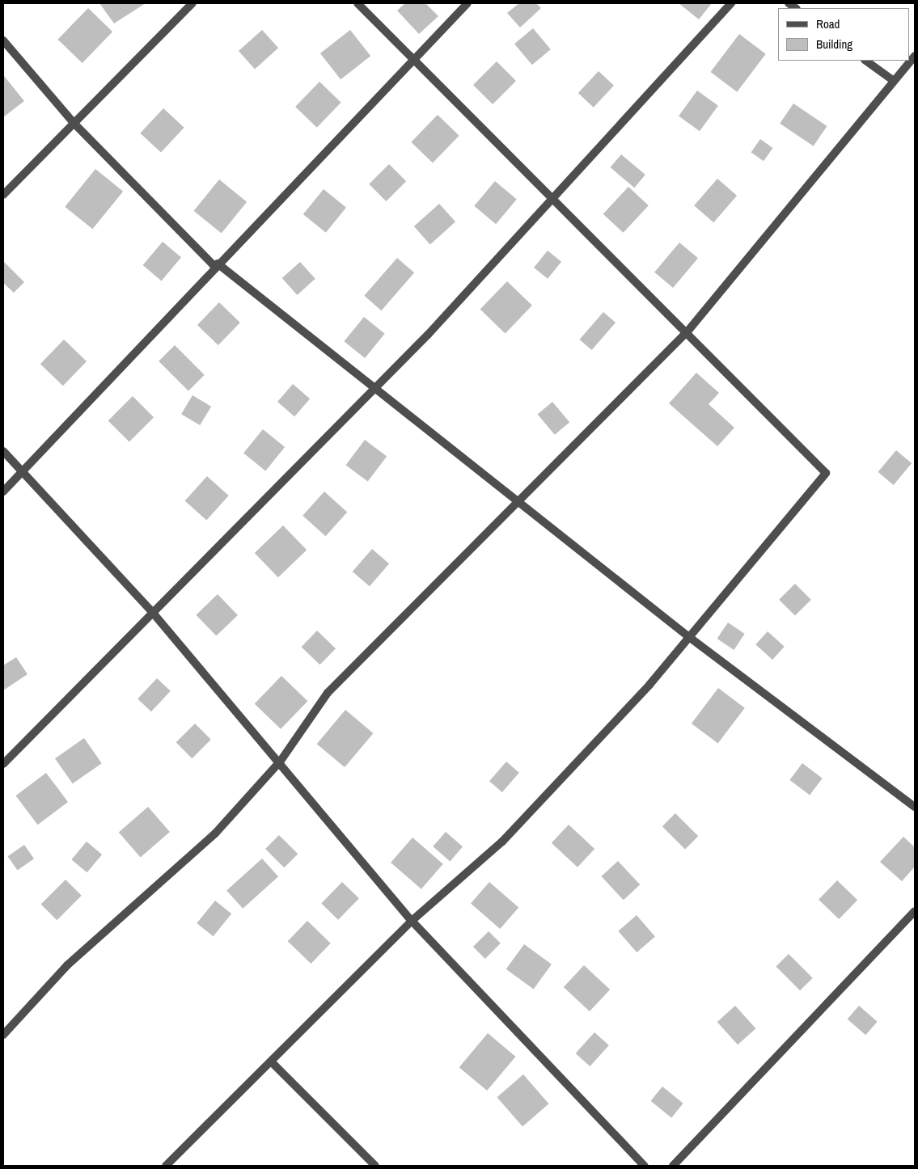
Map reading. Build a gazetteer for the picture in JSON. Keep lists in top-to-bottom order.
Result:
{
  "legend": ["Road", "Building"]
}
